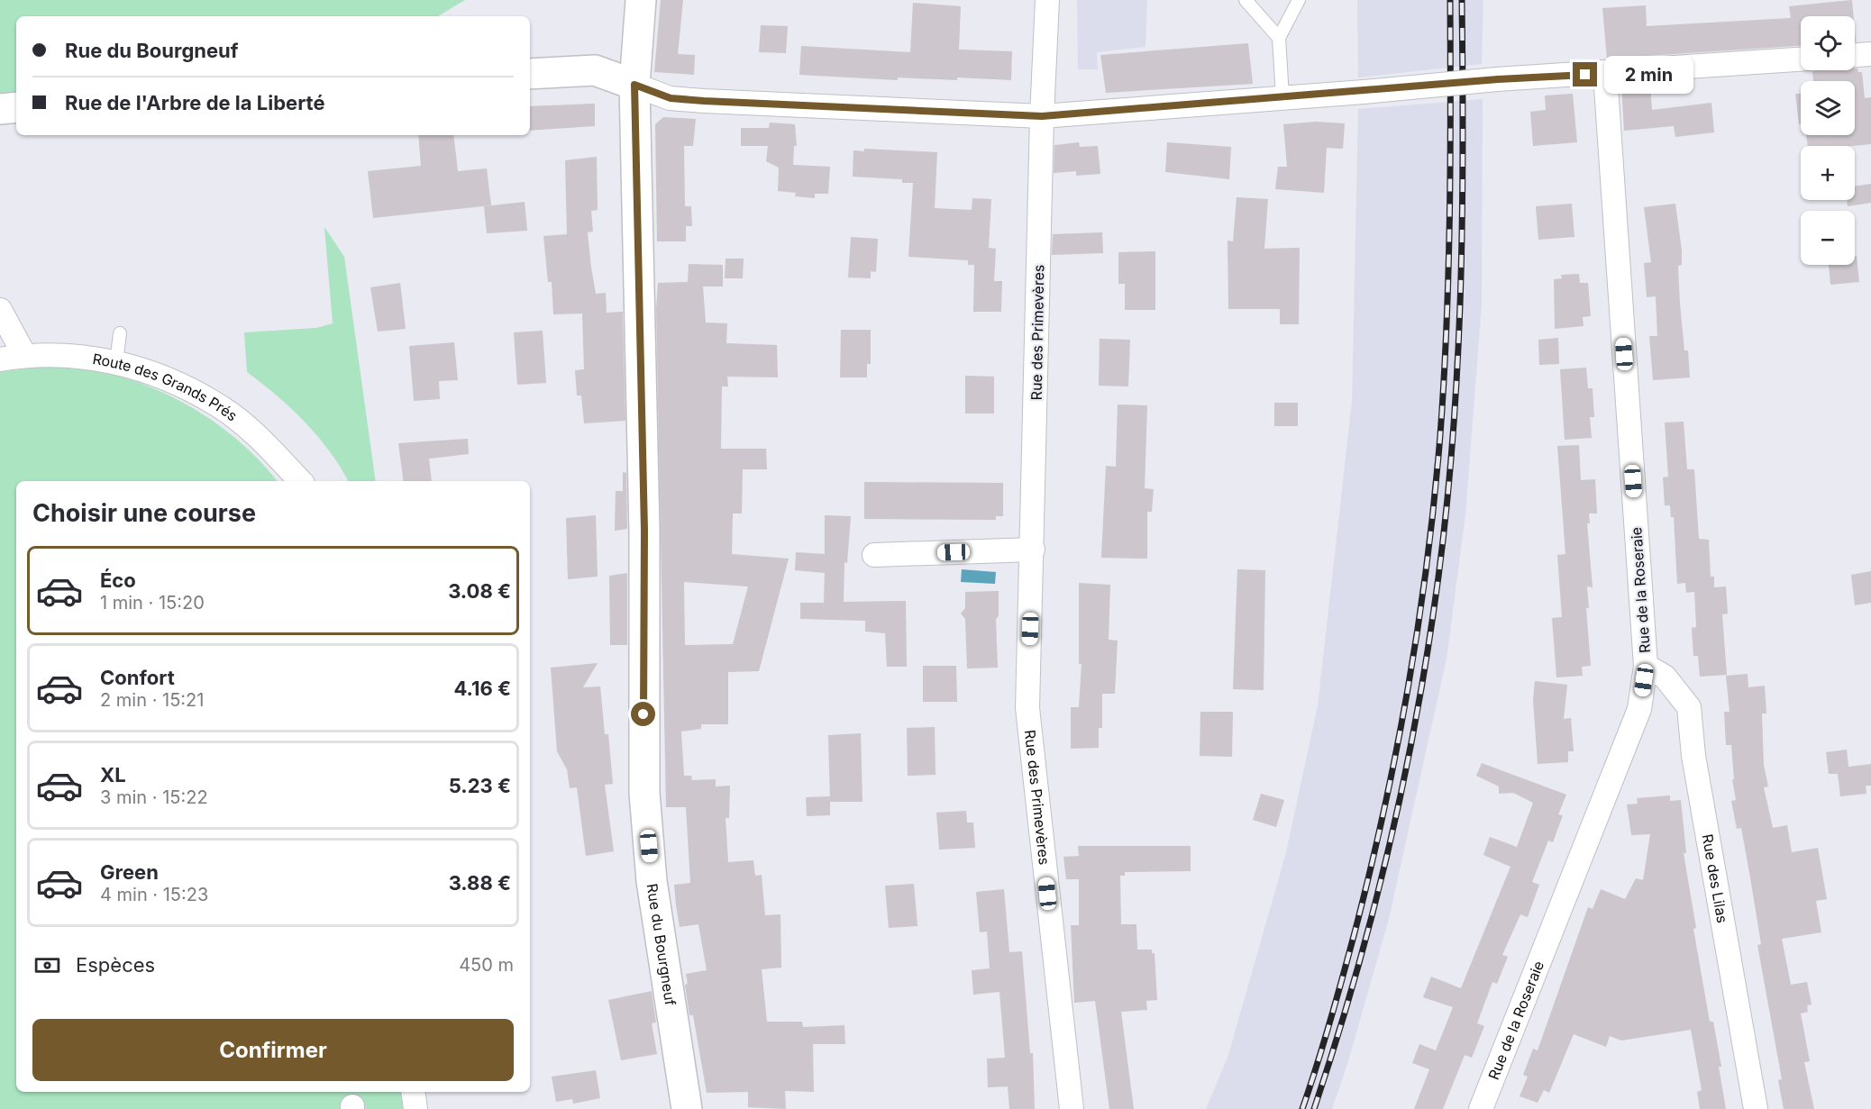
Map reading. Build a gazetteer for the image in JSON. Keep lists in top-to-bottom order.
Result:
{
  "streets": {
    "main road": ["Rue du Bourgneuf"],
    "street": [
      "Rue des Primevères",
      "Route des Grands Prés",
      "Rue de la Roseraie",
      "Rue des Lilas"
    ]
  },
  "crossings": [
    ["Rue de la Roseraie", "Rue des Lilas"]
  ],
  "page": {
    "map_buttons": ["+", "−"],
    "banner": ["Rue du Bourgneuf", "Rue de l'Arbre de la Liberté"],
    "bubble": "2 min",
    "heading": "Choisir une course",
    "list": [
      {
        "name": "Éco",
        "note": "1 min · 15:20",
        "value": "3.08 €"
      },
      {
        "name": "Confort",
        "note": "2 min · 15:21",
        "value": "4.16 €"
      },
      {
        "name": "XL",
        "note": "3 min · 15:22",
        "value": "5.23 €"
      },
      {
        "name": "Green",
        "note": "4 min · 15:23",
        "value": "3.88 €"
      }
    ],
    "pay": ["Espèces", "450 m"],
    "buttons": "Confirmer"
  }
}
